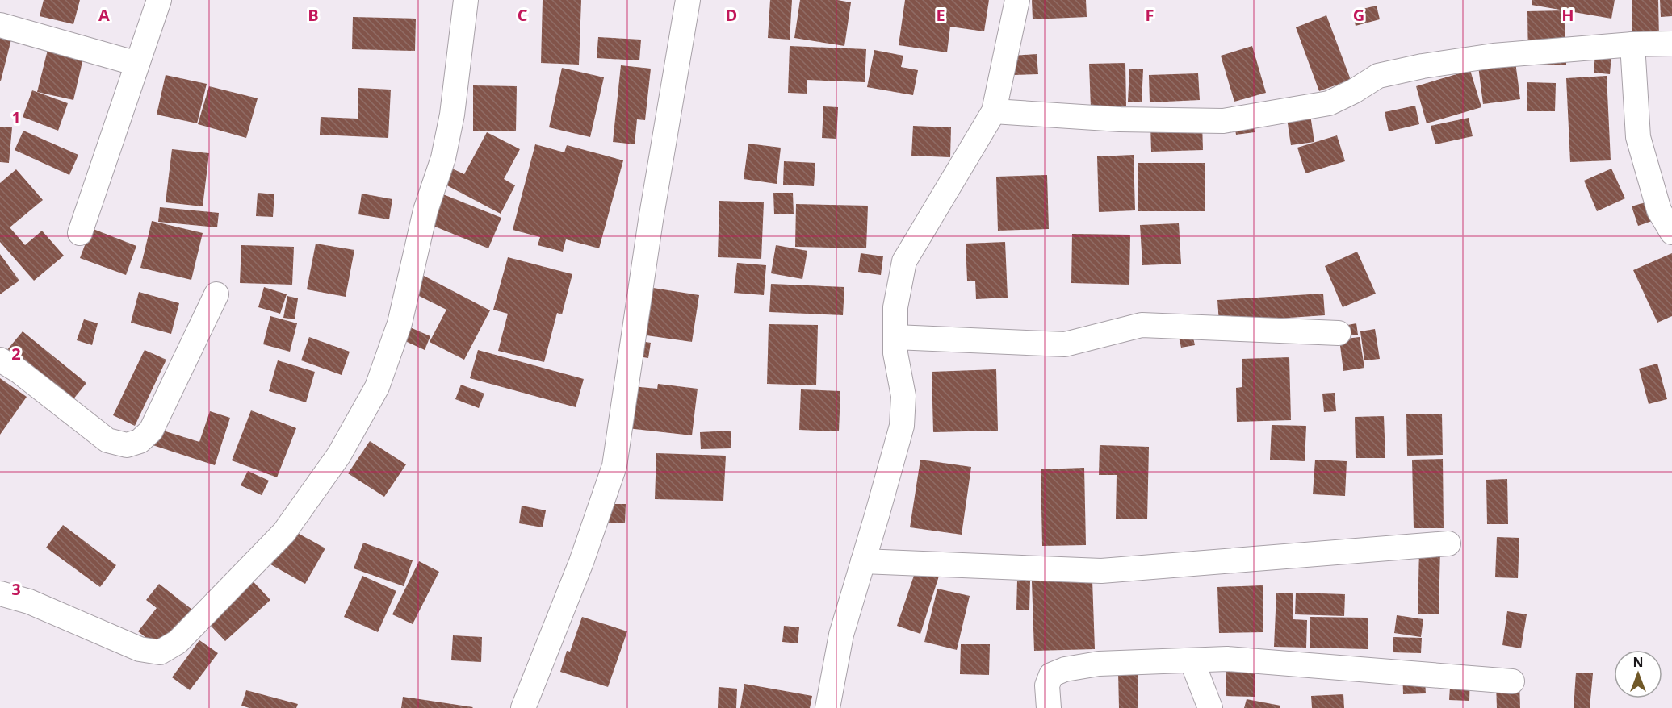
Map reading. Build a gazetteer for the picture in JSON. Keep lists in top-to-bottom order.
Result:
{
  "north": "top",
  "grid": {
    "columns": [
      "A",
      "B",
      "C",
      "D",
      "E",
      "F",
      "G",
      "H"
    ],
    "rows": ["1", "2", "3"]
  }
}
